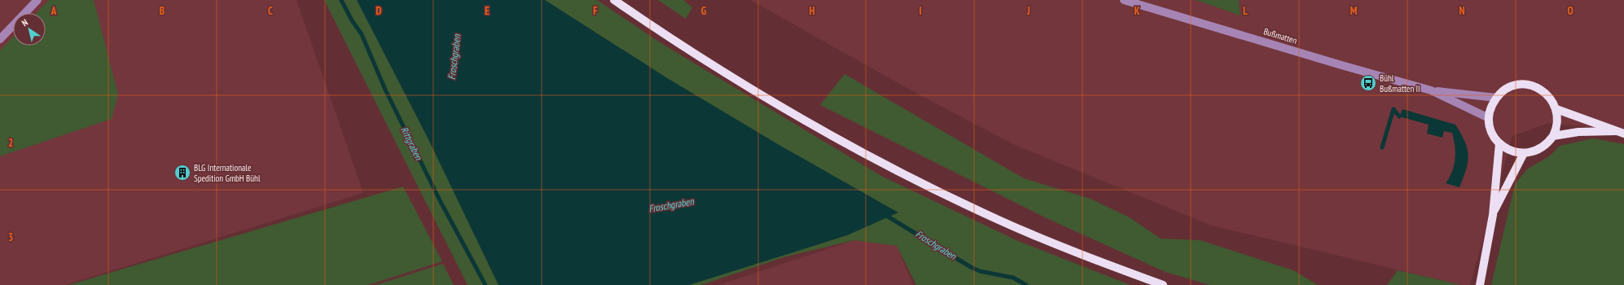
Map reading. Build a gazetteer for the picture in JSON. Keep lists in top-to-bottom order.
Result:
{
  "streets": {
    "street": ["Bußmatten"]
  },
  "water": ["Froschgraben", "Rittgraben"],
  "places": {
    "bus stop": ["Bühl Bußmatten II"],
    "building": ["BLG Internationale Spedition GmbH Bühl"]
  },
  "north": "top left",
  "grid": {
    "columns": [
      "A",
      "B",
      "C",
      "D",
      "E",
      "F",
      "G",
      "H",
      "I",
      "J",
      "K",
      "L",
      "M",
      "N",
      "O"
    ],
    "rows": ["2", "3"]
  }
}
